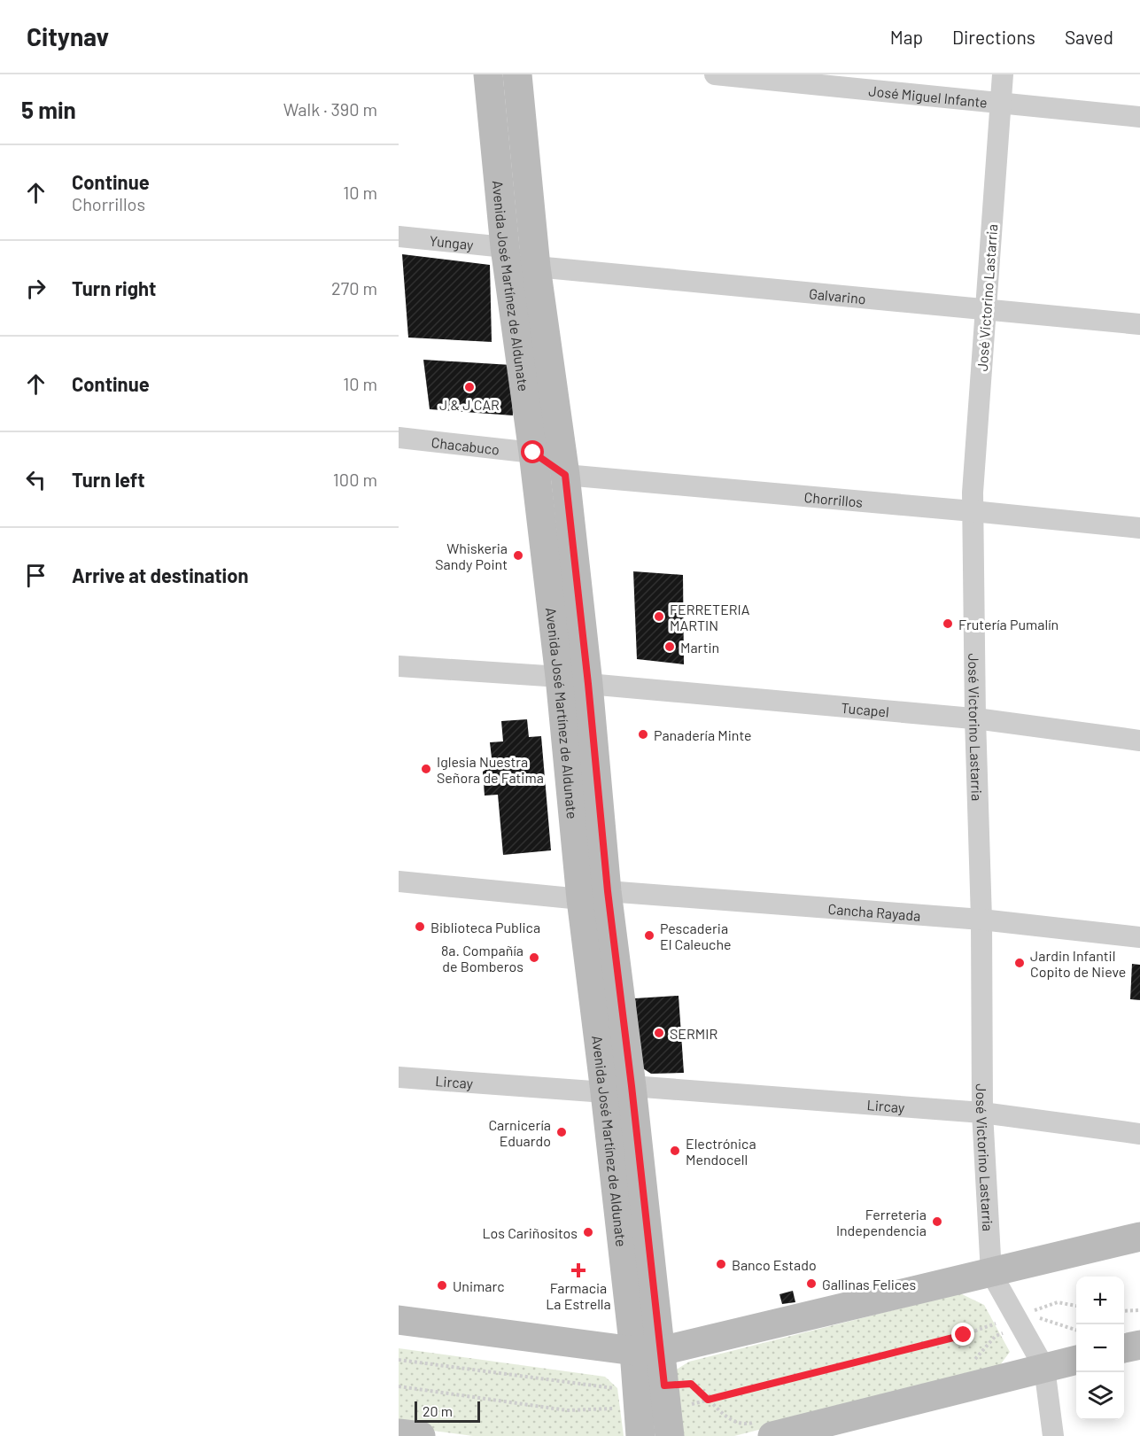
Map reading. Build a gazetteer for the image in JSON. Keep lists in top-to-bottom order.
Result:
{
  "streets": {
    "main road": ["Avenida José Martínez de Aldunate"],
    "street": [
      "José Miguel Infante",
      "Yungay",
      "Galvarino",
      "José Victorino Lastarria",
      "Chacabuco",
      "Chorrillos",
      "Tucapel",
      "Cancha Rayada",
      "Lircay"
    ]
  },
  "crossings": [
    ["José Miguel Infante", "José Victorino Lastarria"],
    ["Yungay", "Avenida José Martínez de Aldunate"],
    ["Avenida José Martínez de Aldunate", "Galvarino"],
    ["Avenida José Martínez de Aldunate", "Chacabuco"],
    ["Avenida José Martínez de Aldunate", "Chorrillos"],
    ["Avenida José Martínez de Aldunate", "Tucapel"],
    ["Avenida José Martínez de Aldunate", "Cancha Rayada"],
    ["Avenida José Martínez de Aldunate", "Lircay"],
    ["Galvarino", "José Victorino Lastarria"],
    ["José Victorino Lastarria", "Chorrillos"],
    ["José Victorino Lastarria", "Tucapel"],
    ["José Victorino Lastarria", "Cancha Rayada"],
    ["José Victorino Lastarria", "Lircay"],
    ["Chacabuco", "Chorrillos"]
  ],
  "places": {
    "other": [
      "J & J CAR",
      "Whiskeria Sandy Point",
      "FERRETERIA MARTIN",
      "Frutería Pumalín",
      "Martin",
      "Panadería Minte",
      "Iglesia Nuestra Señora de Fatima",
      "Biblioteca Publica",
      "Pescaderia El Caleuche",
      "8a. Compañía de Bomberos",
      "Jardin Infantil Copito de Nieve",
      "SERMIR",
      "Carnicería Eduardo",
      "Electrónica Mendocell",
      "Ferreteria Independencia",
      "Los Cariñositos",
      "Banco Estado",
      "Gallinas Felices",
      "Unimarc"
    ],
    "health": ["Farmacia La Estrella"]
  },
  "scale_bar": "20 m",
  "page": {
    "header": "Citynav",
    "nav": ["Map", "Directions", "Saved"],
    "heading": ["5 min", "Walk · 390 m"],
    "list": [
      ["Continue", "Chorrillos", "10 m"],
      ["Turn right", "270 m"],
      ["Continue", "10 m"],
      ["Turn left", "100 m"],
      "Arrive at destination"
    ],
    "map_buttons": ["+", "−"],
    "scale": "20 m"
  }
}
